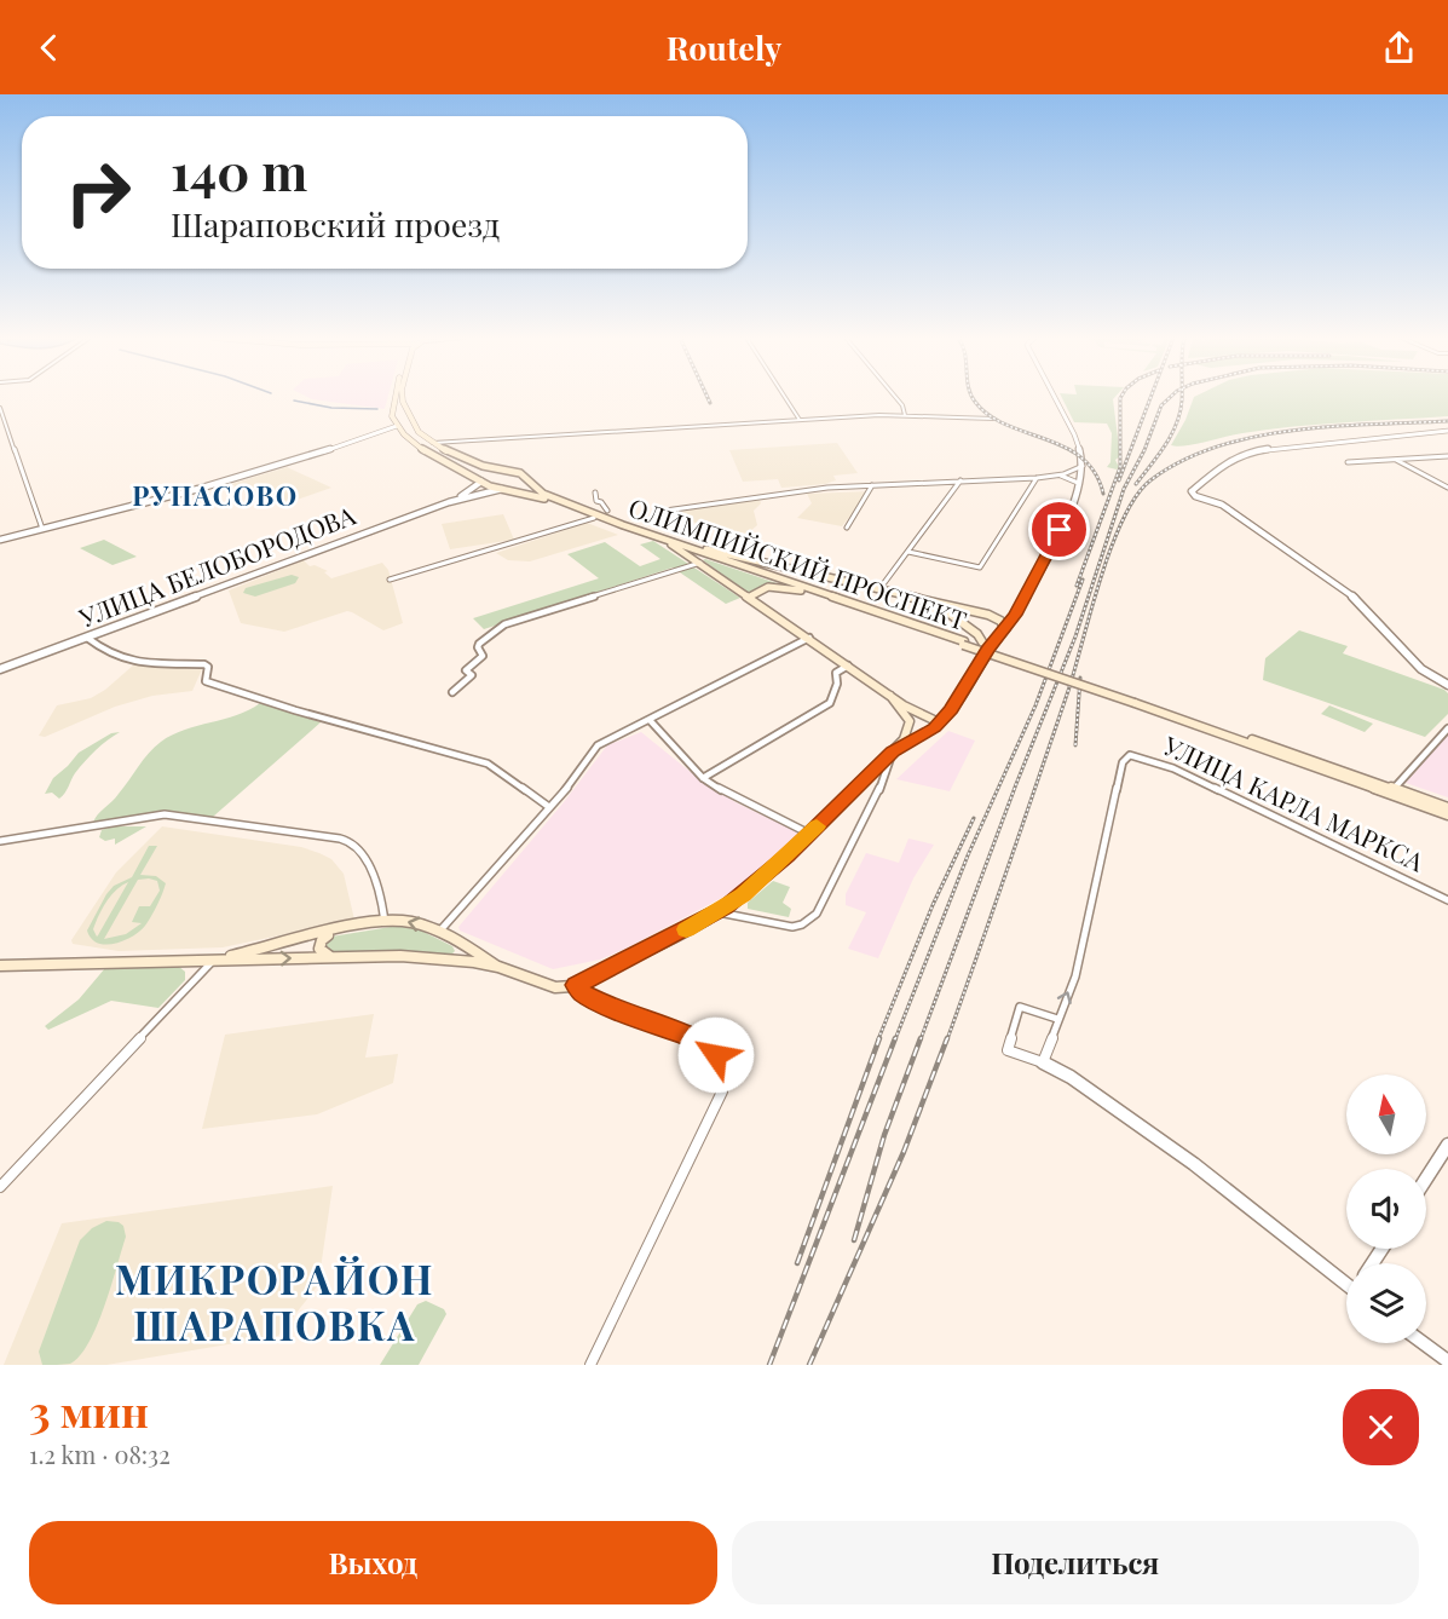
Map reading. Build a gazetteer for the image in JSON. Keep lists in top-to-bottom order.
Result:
{
  "streets": {
    "main road": ["ОЛИМПИЙСКИЙ ПРОСПЕКТ"],
    "street": ["УЛИЦА БЕЛОБОРОДОВА", "УЛИЦА КАРЛА МАРКСА"]
  },
  "districts": ["РУПАСОВО", "МИКРОРАЙОН ШАРАПОВКА"],
  "north": "top",
  "page": {
    "header": "Routely",
    "turn": ["140 m", "Шараповский проезд"],
    "heading": ["3 мин", "1.2 km · 08:32"],
    "buttons": ["Выход", "Поделиться"]
  }
}
